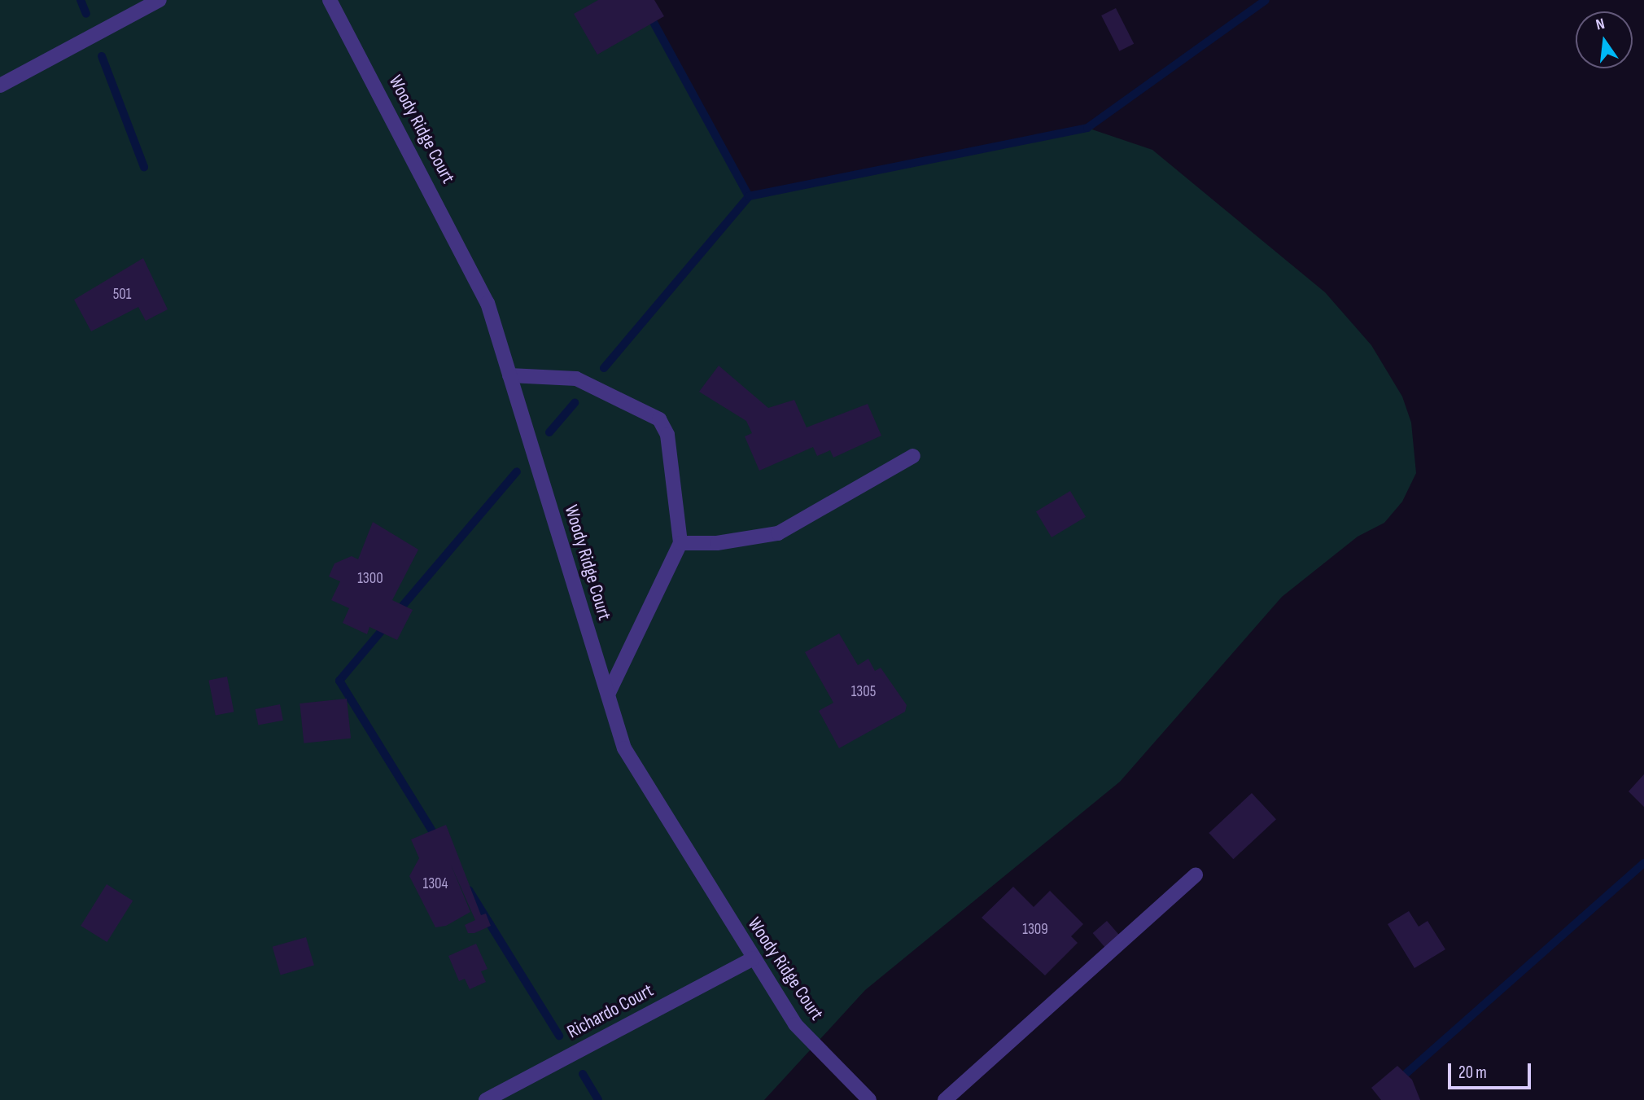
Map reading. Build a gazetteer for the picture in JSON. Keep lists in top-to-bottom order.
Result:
{
  "streets": {
    "street": ["Woody Ridge Court", "Richardo Court"]
  },
  "crossings": [
    ["Woody Ridge Court", "Richardo Court"]
  ],
  "house_numbers": [
    "501",
    "1300",
    "1305",
    "1304",
    "1309"
  ],
  "scale_bar": "20 m",
  "north": "top"
}
